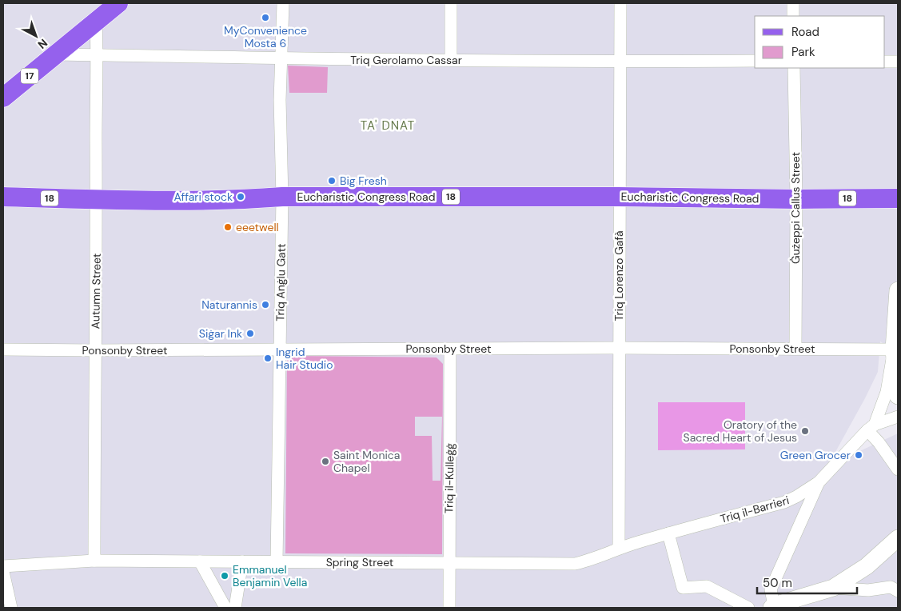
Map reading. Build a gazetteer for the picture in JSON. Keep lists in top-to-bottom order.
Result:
{
  "streets": {
    "main road": ["17", "Eucharistic Congress Road", "18"],
    "street": [
      "Triq Gerolamo Cassar",
      "Ġużeppi Callus Street",
      "Triq Lorenzo Gafà",
      "Triq Anġlu Gatt",
      "Autumn Street",
      "Ponsonby Street",
      "Triq il-Kulleġġ",
      "Triq il-Barrieri",
      "Spring Street"
    ]
  },
  "crossings": [
    ["Triq Gerolamo Cassar", "17"],
    ["Triq Gerolamo Cassar", "Triq Lorenzo Gafà"],
    ["Triq Gerolamo Cassar", "Triq Anġlu Gatt"],
    ["Triq Gerolamo Cassar", "Autumn Street"],
    ["17", "Autumn Street"],
    ["Eucharistic Congress Road", "Ġużeppi Callus Street"],
    ["Eucharistic Congress Road", "Triq Lorenzo Gafà"],
    ["Eucharistic Congress Road", "Triq Anġlu Gatt"],
    ["Eucharistic Congress Road", "Autumn Street"],
    ["Ġużeppi Callus Street", "Ponsonby Street"],
    ["Triq Lorenzo Gafà", "Ponsonby Street"],
    ["Triq Lorenzo Gafà", "Triq il-Barrieri"],
    ["Triq Lorenzo Gafà", "Spring Street"],
    ["Triq Anġlu Gatt", "Ponsonby Street"],
    ["Triq Anġlu Gatt", "Spring Street"],
    ["Autumn Street", "Ponsonby Street"],
    ["Autumn Street", "Spring Street"],
    ["Ponsonby Street", "Triq il-Kulleġġ"],
    ["Triq il-Kulleġġ", "Spring Street"],
    ["Triq il-Barrieri", "Spring Street"]
  ],
  "districts": ["TA' DNAT"],
  "places": [
    "MyConvenience Mosta 6",
    "Big Fresh",
    "Affari stock",
    "eeetwell",
    "Naturannis",
    "Siġar Ink",
    "Ingrid Hair Studio",
    "Oratory of the Sacred Heart of Jesus",
    "Green Grocer",
    "Saint Monica Chapel",
    "Emmanuel Benjamin Vella"
  ],
  "legend": ["Road", "Park"],
  "scale_bar": "50 m",
  "north": "bottom right"
}
